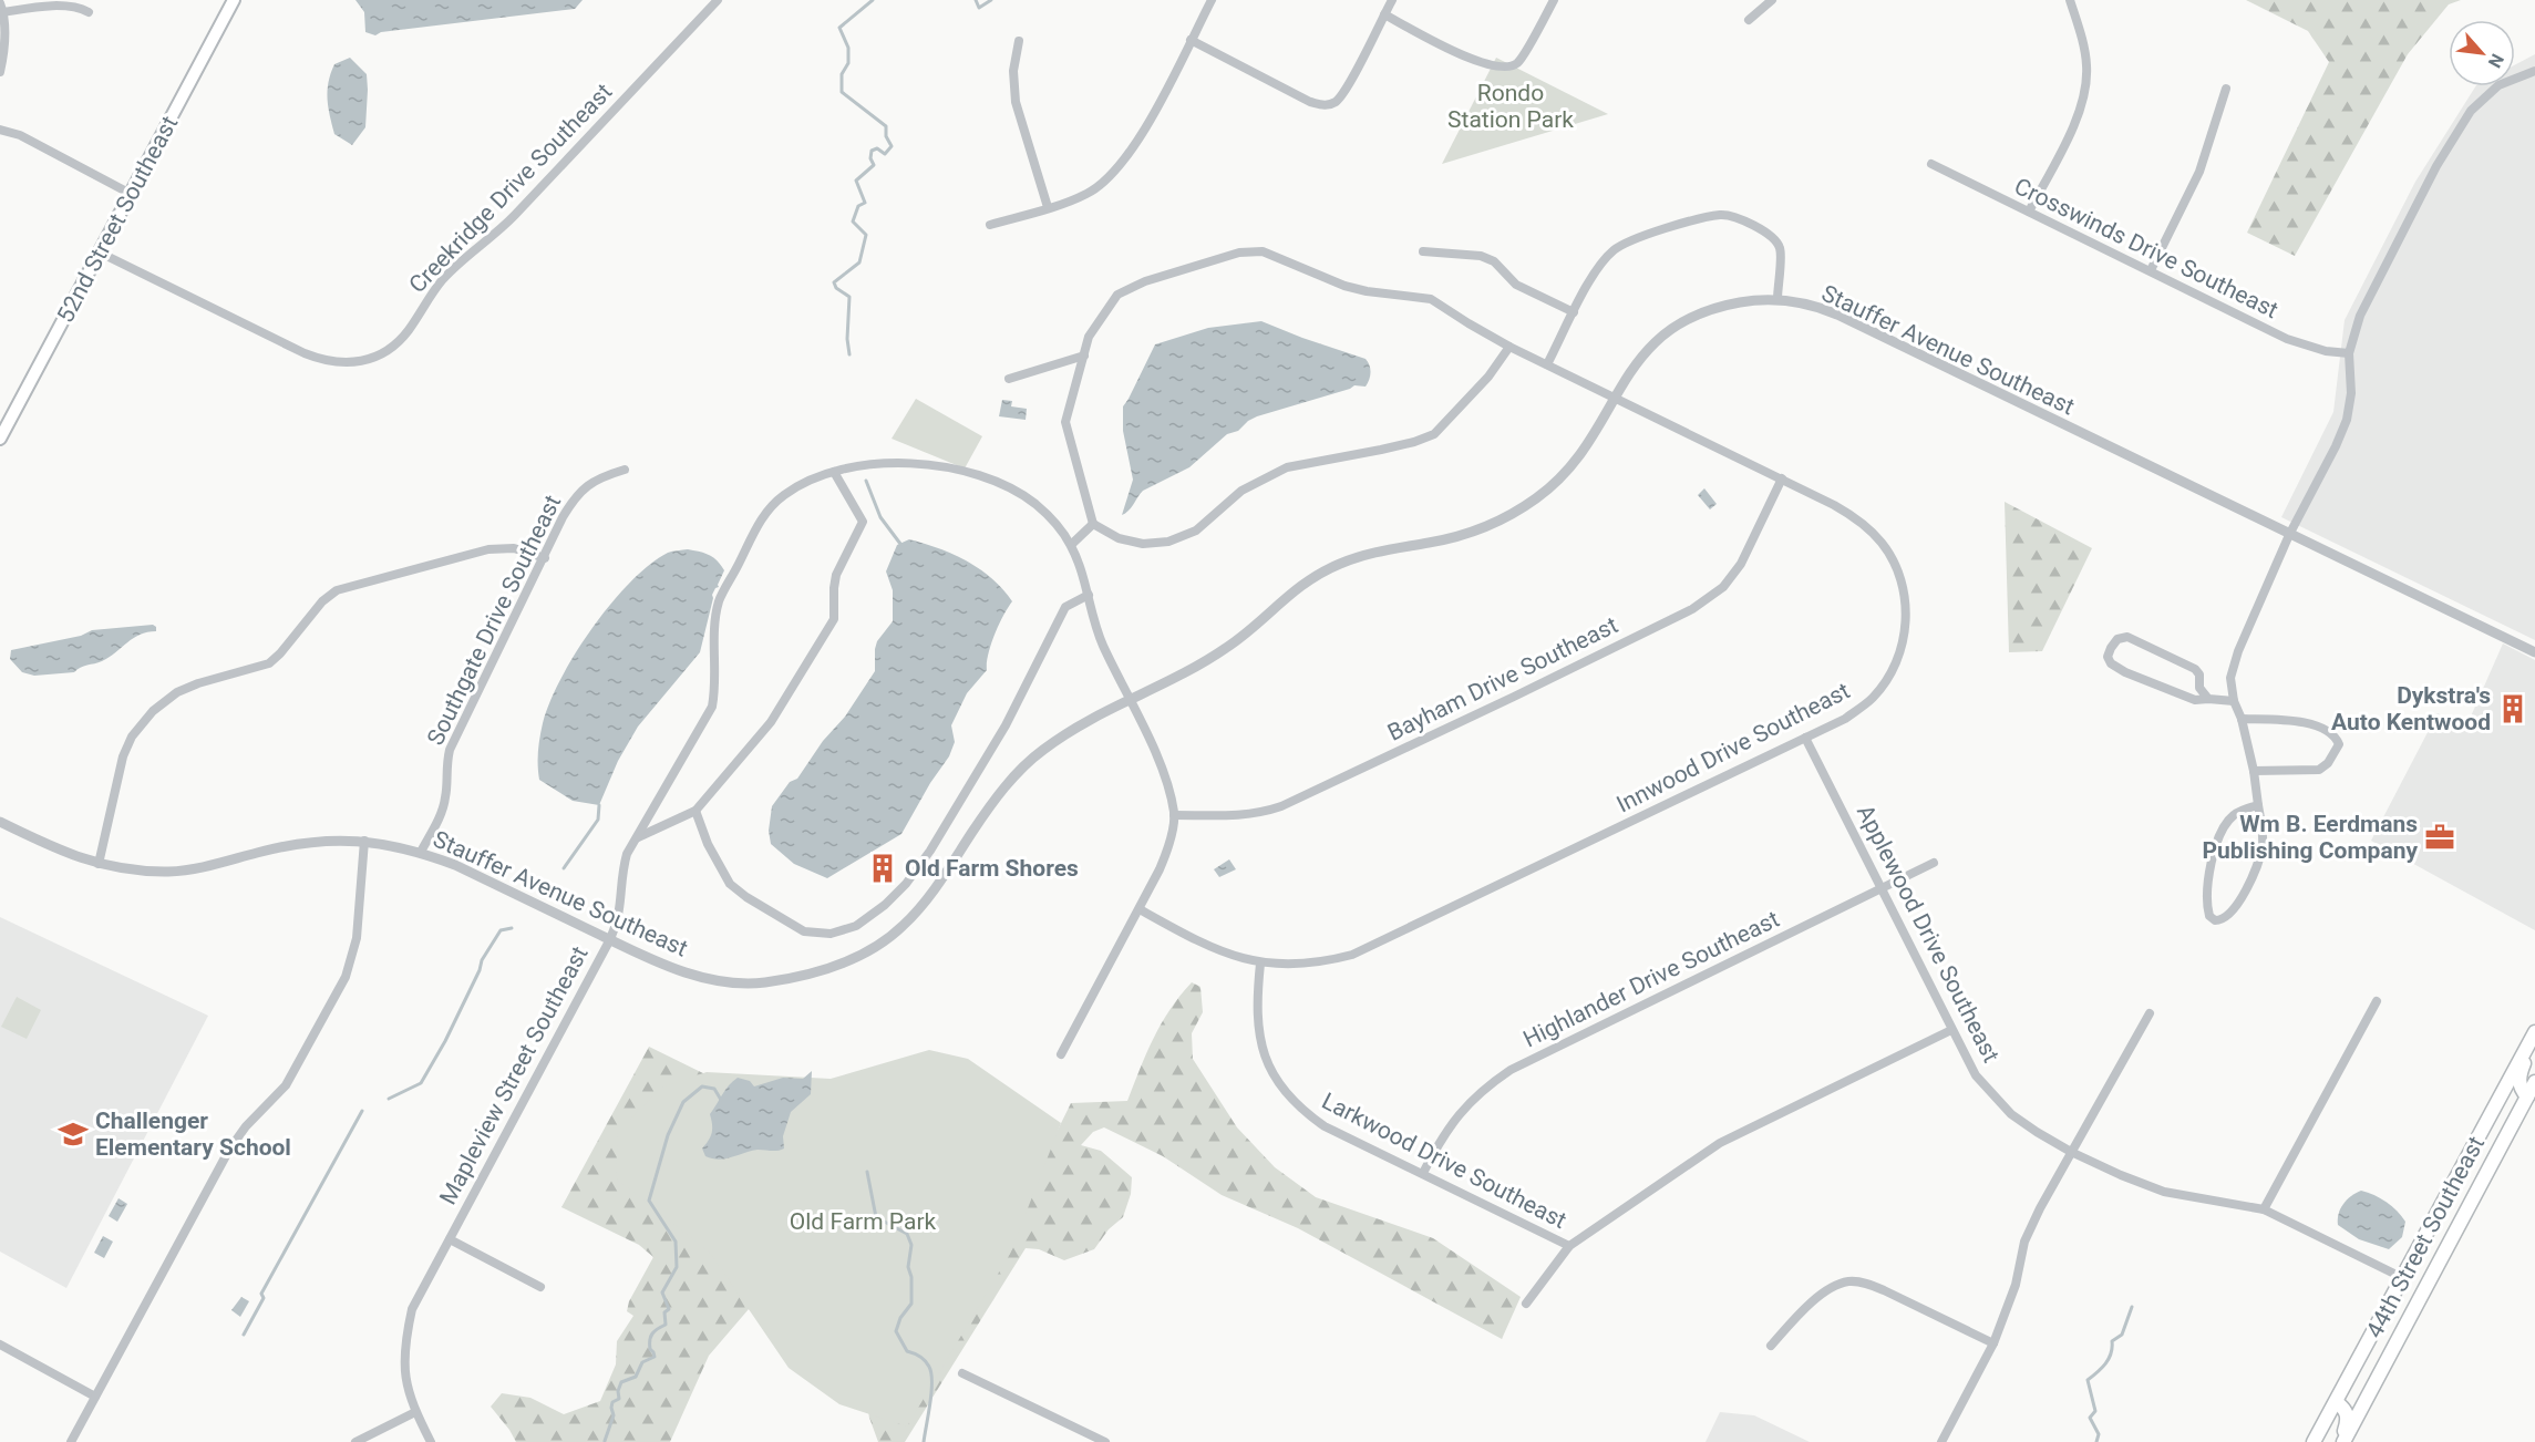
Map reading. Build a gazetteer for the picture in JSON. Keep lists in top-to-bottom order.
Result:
{
  "streets": {
    "main road": ["52nd Street Southeast", "44th Street Southeast"],
    "street": [
      "Creekridge Drive Southeast",
      "Crosswinds Drive Southeast",
      "Stauffer Avenue Southeast",
      "Southgate Drive Southeast",
      "Bayham Drive Southeast",
      "Innwood Drive Southeast",
      "Applewood Drive Southeast",
      "Highlander Drive Southeast",
      "Mapleview Street Southeast",
      "Larkwood Drive Southeast"
    ]
  },
  "crossings": [
    ["Creekridge Drive Southeast", "52nd Street Southeast"],
    ["Stauffer Avenue Southeast", "Southgate Drive Southeast"],
    ["Stauffer Avenue Southeast", "Innwood Drive Southeast"],
    ["Stauffer Avenue Southeast", "Mapleview Street Southeast"],
    ["Bayham Drive Southeast", "Innwood Drive Southeast"],
    ["Bayham Drive Southeast", "Mapleview Street Southeast"],
    ["Innwood Drive Southeast", "Applewood Drive Southeast"],
    ["Innwood Drive Southeast", "Larkwood Drive Southeast"],
    ["Applewood Drive Southeast", "Highlander Drive Southeast"],
    ["Applewood Drive Southeast", "44th Street Southeast"],
    ["Highlander Drive Southeast", "Larkwood Drive Southeast"]
  ],
  "parks": ["Rondo Station Park", "Old Farm Park"],
  "places": {
    "building": ["Dykstra's Auto Kentwood", "Old Farm Shores"],
    "office": ["Wm B. Eerdmans Publishing Company"],
    "school or university": ["Challenger Elementary School"]
  },
  "north": "bottom right"
}
